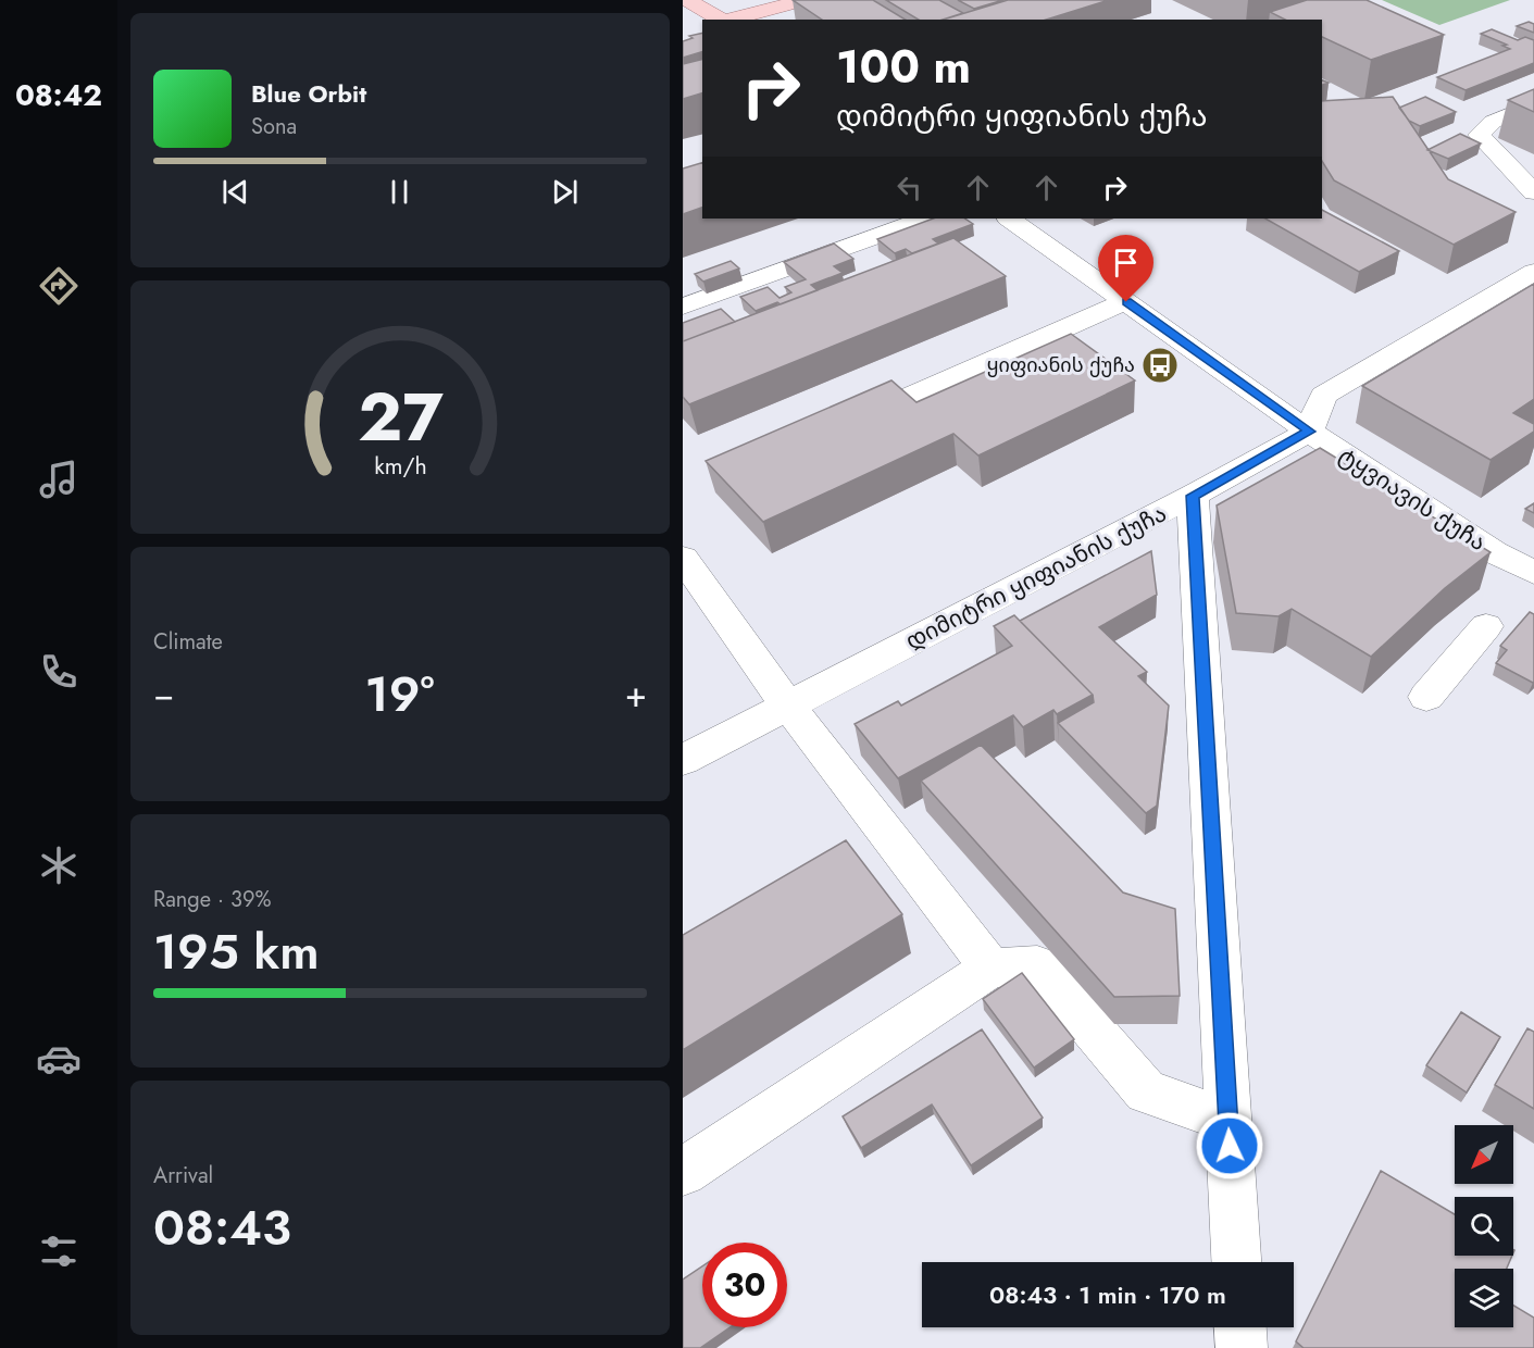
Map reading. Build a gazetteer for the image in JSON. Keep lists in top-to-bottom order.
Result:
{
  "streets": {
    "street": ["ტყვიავის ქუჩა", "დიმიტრი ყიფიანის ქუჩა"]
  },
  "crossings": [
    ["ტყვიავის ქუჩა", "დიმიტრი ყიფიანის ქუჩა"]
  ],
  "places": {
    "bus stop": ["ყიფიანის ქუჩა"]
  },
  "north": "bottom left",
  "page": {
    "tabs": "08:42",
    "turn": ["100 m", "დიმიტრი ყიფიანის ქუჩა"],
    "song": ["Blue Orbit", "Sona"],
    "tile": [
      "Climate",
      ["Range · 39%", "195 km"],
      ["Arrival", "08:43"]
    ],
    "heat": ["−", "19°", "+"],
    "limit": "30",
    "trip": "08:43 · 1 min · 170 m",
    "gauge": ["27", "km/h"]
  }
}
